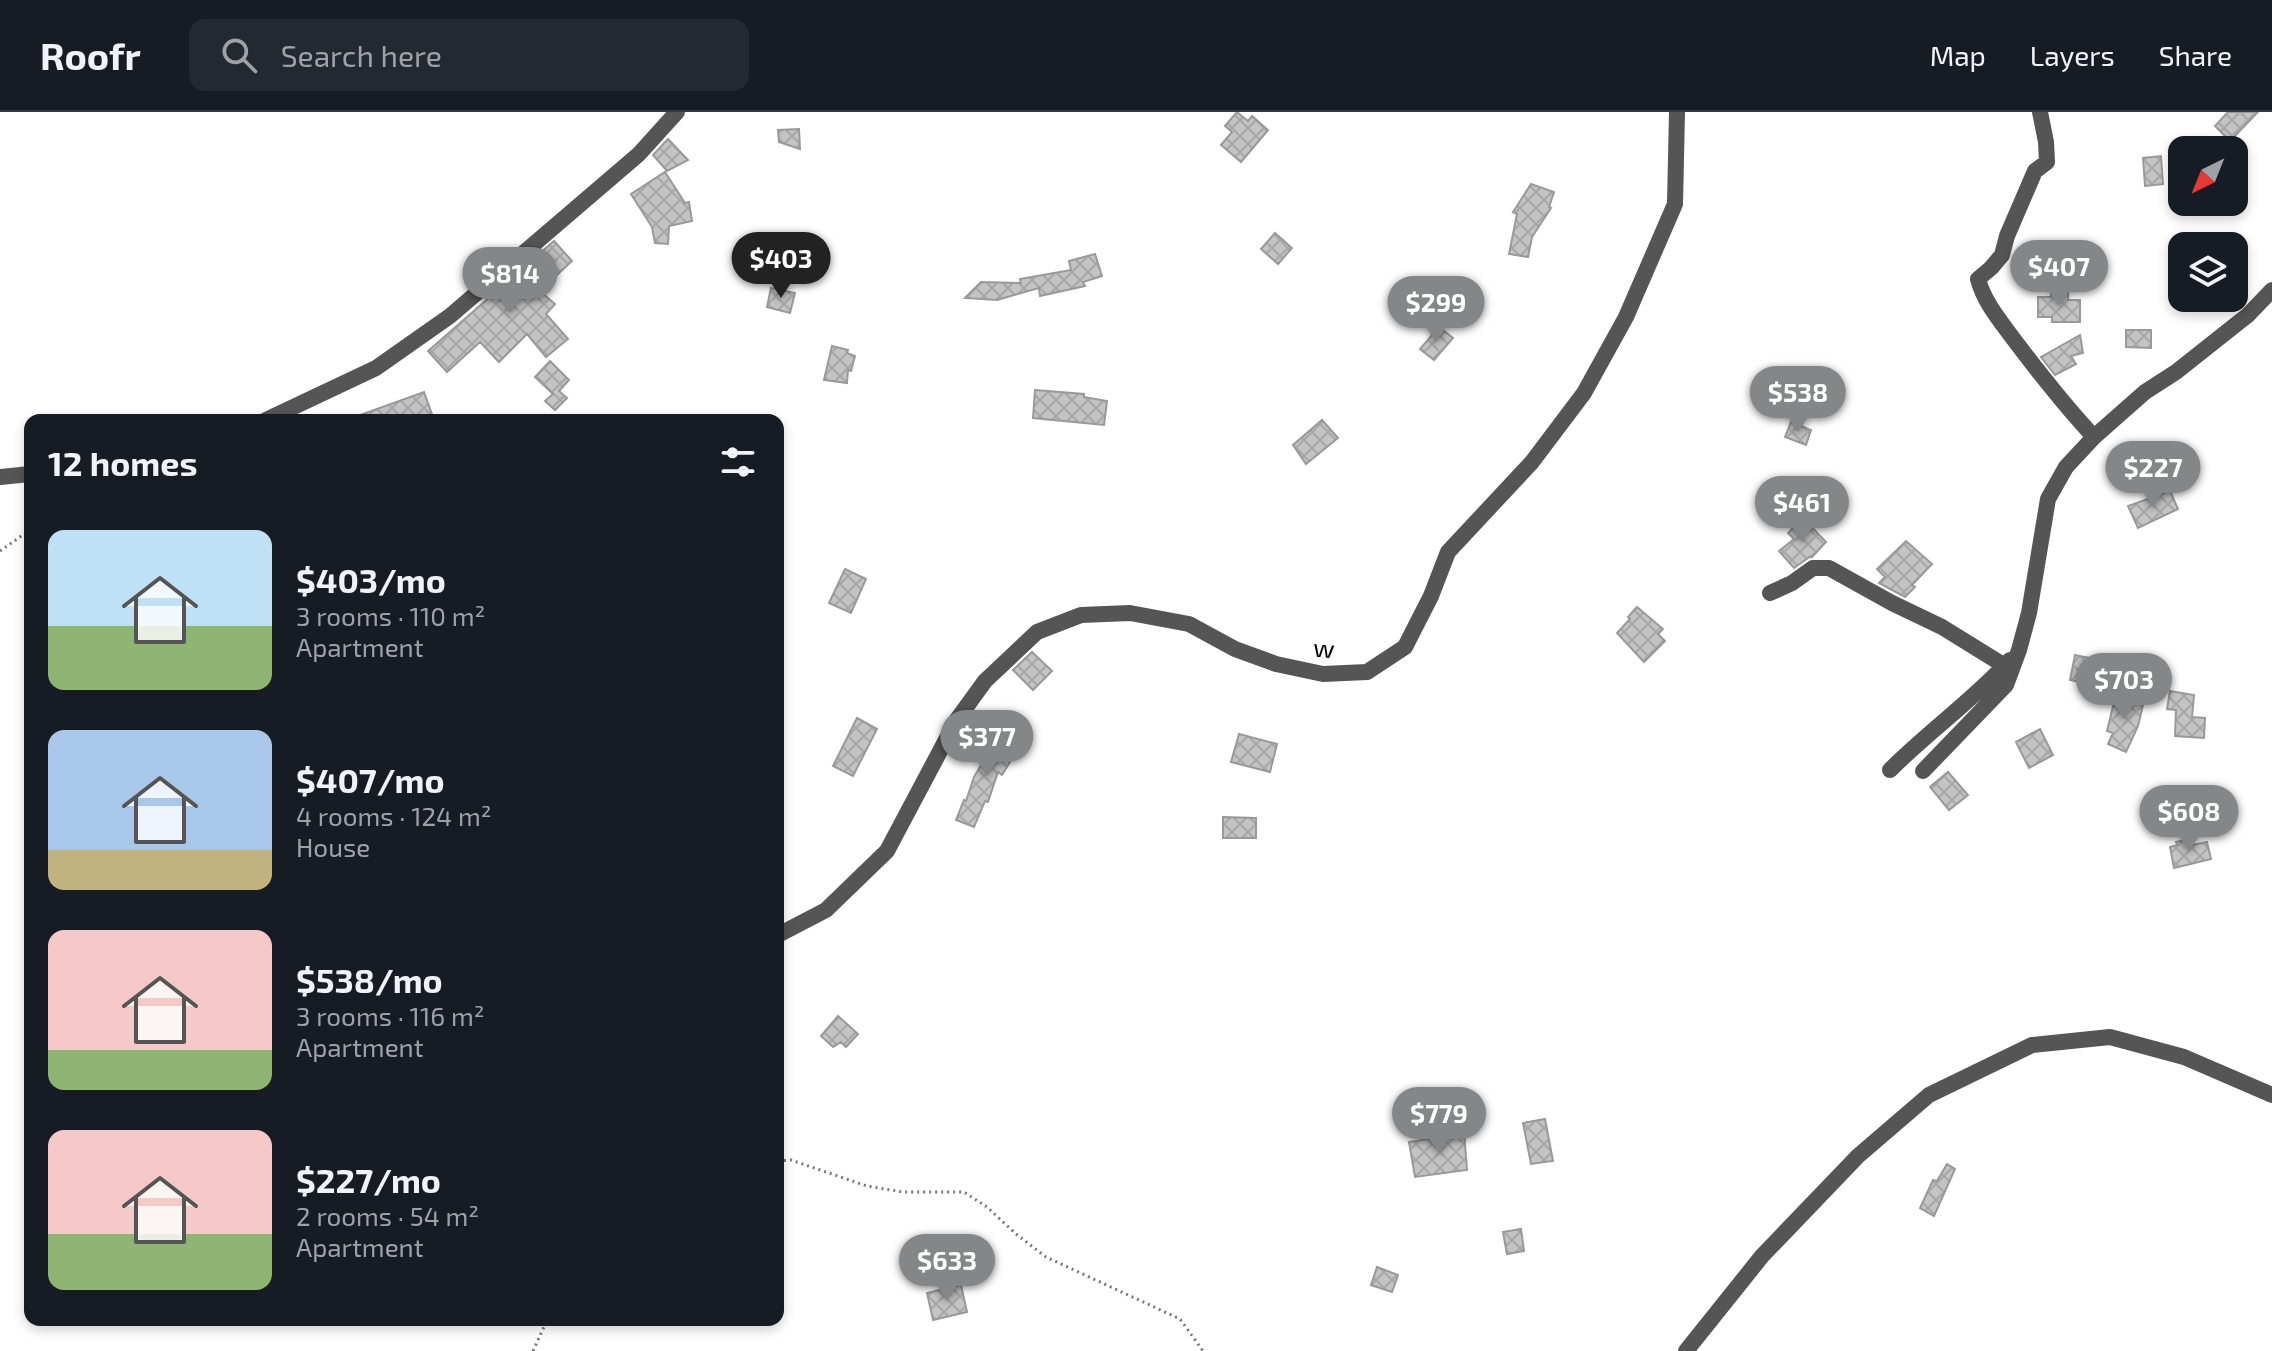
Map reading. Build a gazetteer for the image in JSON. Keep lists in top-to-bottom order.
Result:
{
  "streets": {
    "street": ["w"]
  },
  "north": "bottom left",
  "page": {
    "header": "Roofr",
    "search": "Search here",
    "nav": ["Map", "Layers", "Share"],
    "price": [
      "$403",
      "$407",
      "$814",
      "$299",
      "$538",
      "$227",
      "$461",
      "$703",
      "$377",
      "$608",
      "$779",
      "$633"
    ],
    "heading": "12 homes",
    "list": [
      {
        "name": "$403/mo",
        "note": "3 rooms · 110 m² · Apartment"
      },
      {
        "name": "$407/mo",
        "note": "4 rooms · 124 m² · House"
      },
      {
        "name": "$538/mo",
        "note": "3 rooms · 116 m² · Apartment"
      },
      {
        "name": "$227/mo",
        "note": "2 rooms · 54 m² · Apartment"
      }
    ]
  }
}
